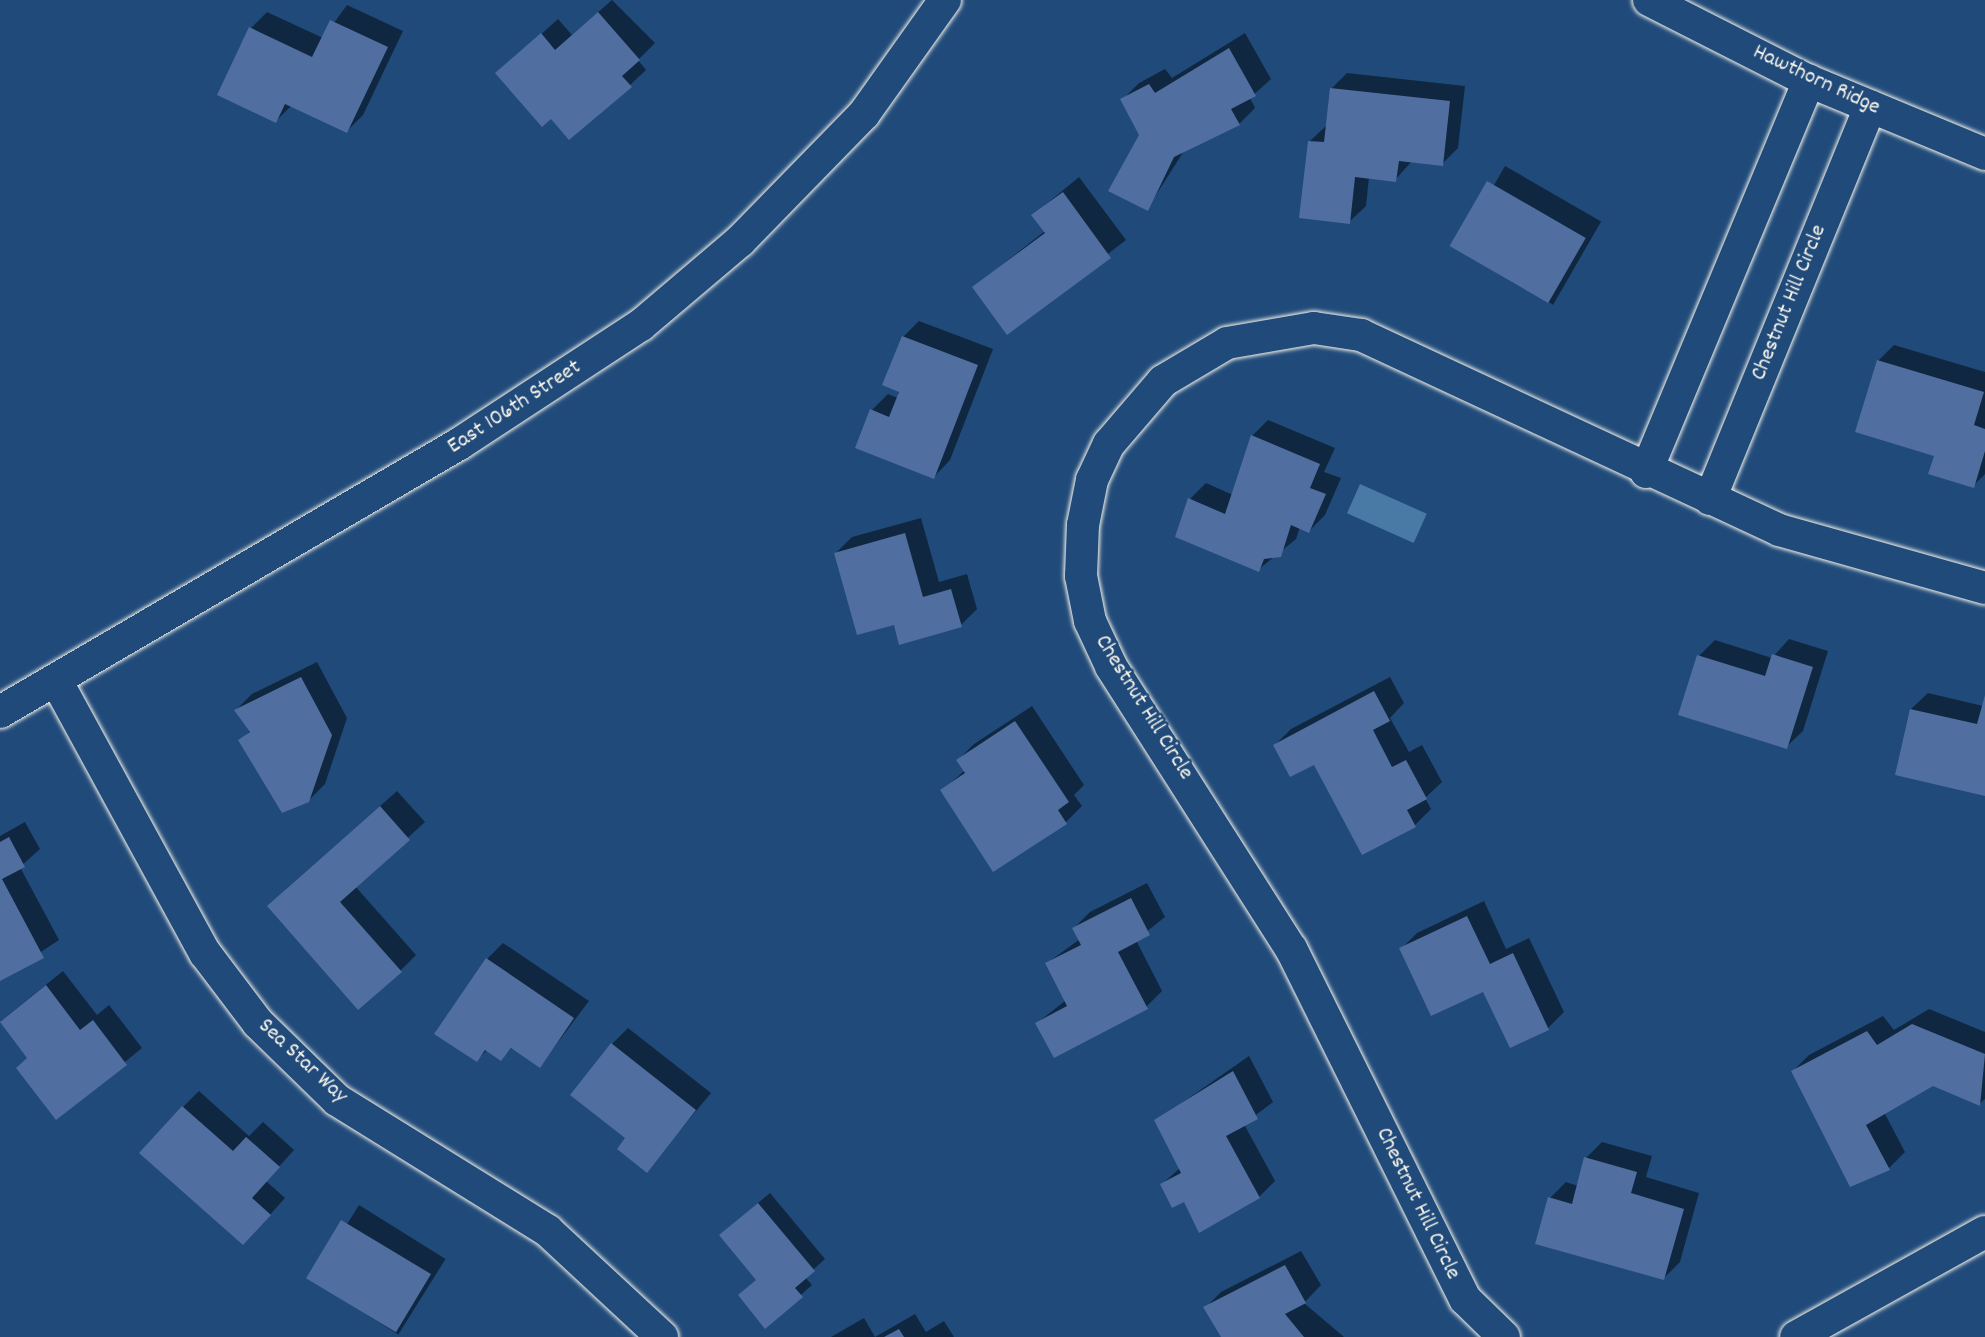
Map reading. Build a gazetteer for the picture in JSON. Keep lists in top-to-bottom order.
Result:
{
  "streets": {
    "street": [
      "Hawthorn Ridge",
      "Chestnut Hill Circle",
      "East 106th Street",
      "Sea Star Way"
    ]
  },
  "crossings": [
    ["Hawthorn Ridge", "Chestnut Hill Circle"],
    ["East 106th Street", "Sea Star Way"]
  ]
}
